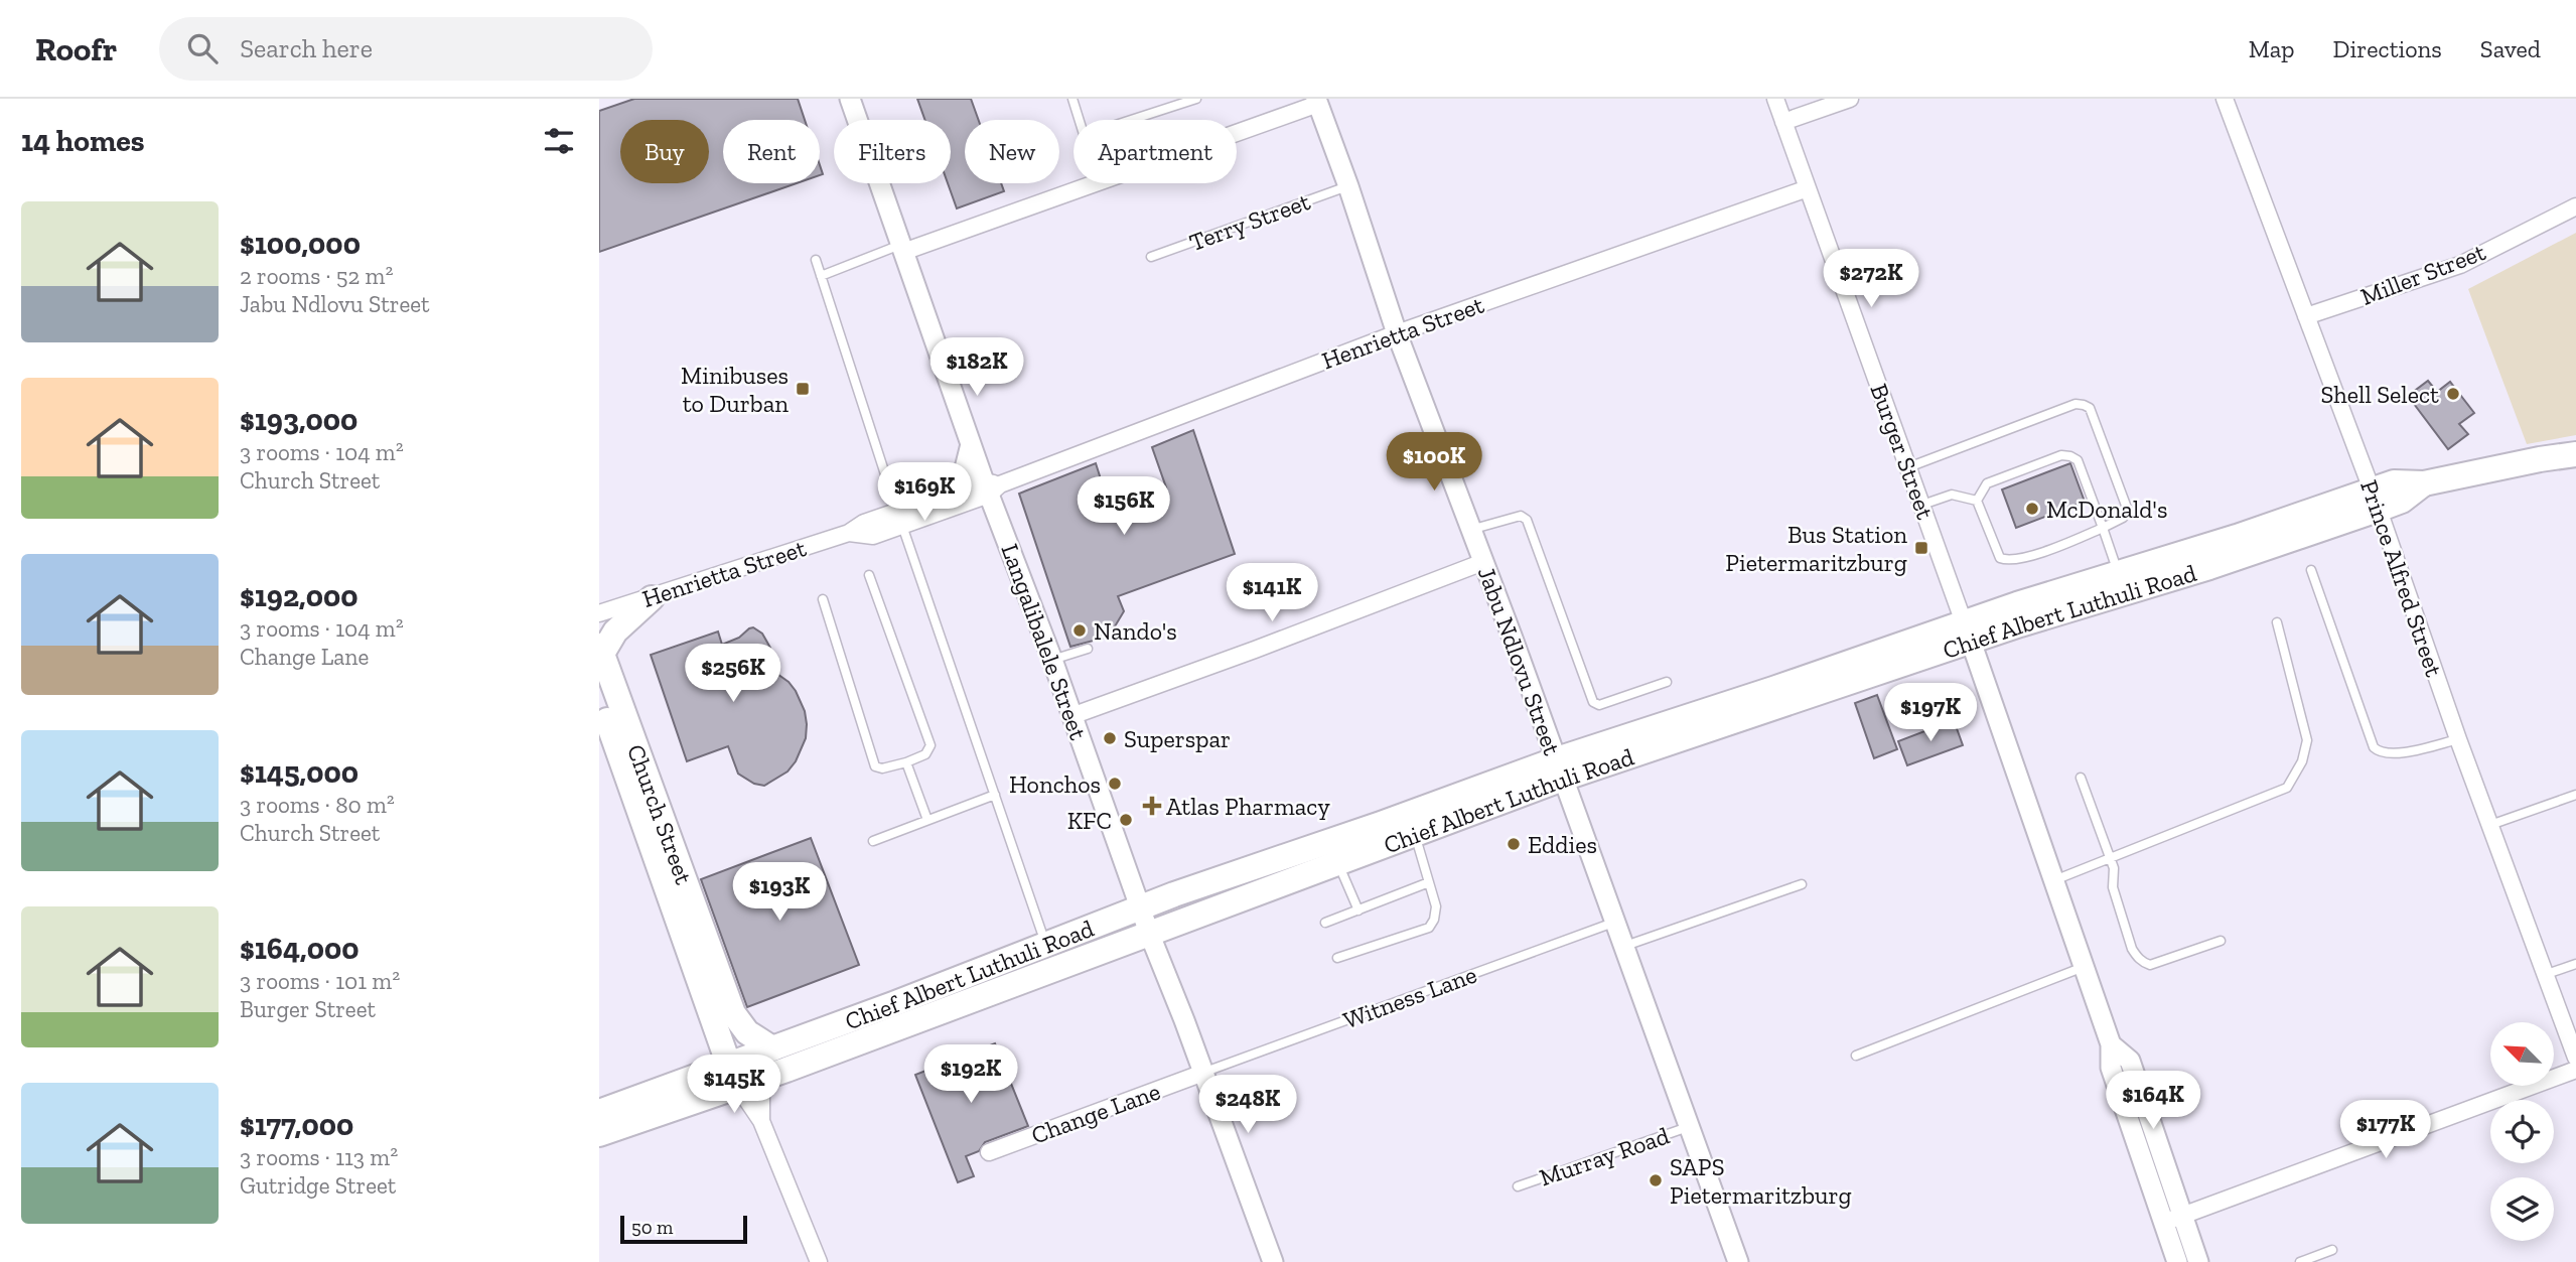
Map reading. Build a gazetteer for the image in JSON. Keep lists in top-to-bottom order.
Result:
{
  "streets": {
    "main road": ["Chief Albert Luthuli Road", "Church Street"],
    "street": [
      "Miller Street",
      "Henrietta Street",
      "Burger Street",
      "Prince Alfred Street",
      "Langalibalele Street",
      "Jabu Ndlovu Street",
      "Change Lane"
    ],
    "lane": ["Terry Street", "Witness Lane", "Murray Road"]
  },
  "crossings": [
    ["Terry Street", "Jabu Ndlovu Street"],
    ["Miller Street", "Prince Alfred Street"],
    ["Henrietta Street", "Burger Street"],
    ["Henrietta Street", "Langalibalele Street"],
    ["Henrietta Street", "Jabu Ndlovu Street"],
    ["Burger Street", "Chief Albert Luthuli Road"],
    ["Prince Alfred Street", "Chief Albert Luthuli Road"],
    ["Chief Albert Luthuli Road", "Langalibalele Street"],
    ["Chief Albert Luthuli Road", "Jabu Ndlovu Street"],
    ["Chief Albert Luthuli Road", "Church Street"],
    ["Langalibalele Street", "Witness Lane"],
    ["Langalibalele Street", "Change Lane"],
    ["Jabu Ndlovu Street", "Witness Lane"],
    ["Jabu Ndlovu Street", "Murray Road"],
    ["Witness Lane", "Change Lane"]
  ],
  "places": {
    "transit": ["Minibuses to Durban", "Bus Station Pietermaritzburg"],
    "other": [
      "Shell Select",
      "McDonald's",
      "Nando's",
      "Superspar",
      "Honchos",
      "KFC",
      "Eddies",
      "SAPS Pietermaritzburg"
    ],
    "health": ["Atlas Pharmacy"]
  },
  "scale_bar": "50 m",
  "north": "top left",
  "page": {
    "header": "Roofr",
    "search": "Search here",
    "nav": ["Map", "Directions", "Saved"],
    "heading": "14 homes",
    "chip": [
      "Buy",
      "Rent",
      "Filters",
      "New",
      "Apartment"
    ],
    "list": [
      {
        "name": "$100,000",
        "note": "2 rooms · 52 m² · Jabu Ndlovu Street"
      },
      {
        "name": "$193,000",
        "note": "3 rooms · 104 m² · Church Street"
      },
      {
        "name": "$192,000",
        "note": "3 rooms · 104 m² · Change Lane"
      },
      {
        "name": "$145,000",
        "note": "3 rooms · 80 m² · Church Street"
      },
      {
        "name": "$164,000",
        "note": "3 rooms · 101 m² · Burger Street"
      },
      {
        "name": "$177,000",
        "note": "3 rooms · 113 m² · Gutridge Street"
      }
    ],
    "price": [
      "$272K",
      "$182K",
      "$100K",
      "$169K",
      "$156K",
      "$141K",
      "$256K",
      "$197K",
      "$193K",
      "$192K",
      "$145K",
      "$164K",
      "$248K",
      "$177K"
    ],
    "scale": "50 m"
  }
}
